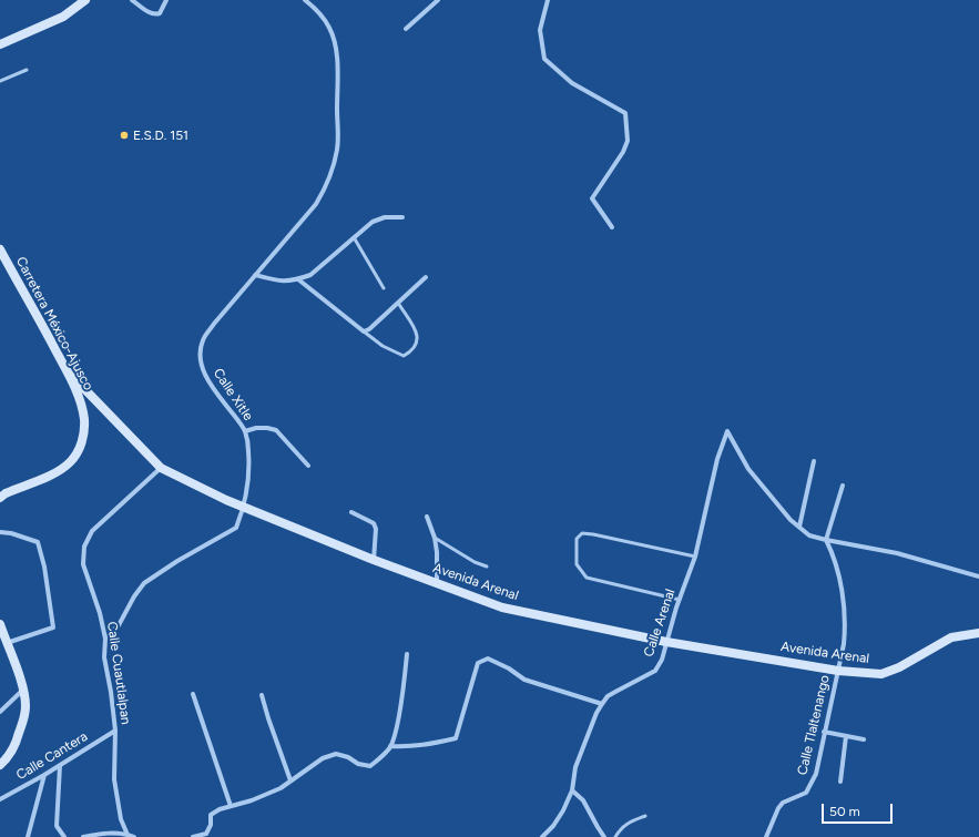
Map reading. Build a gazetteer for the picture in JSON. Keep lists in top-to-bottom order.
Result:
{
  "streets": {
    "street": [
      "Carretera México-Ajusco",
      "Calle Xitle",
      "Avenida Arenal",
      "Calle Arenal",
      "Calle Cuautlalpan",
      "Calle Tlaltenango",
      "Calle Cantera"
    ]
  },
  "crossings": [
    ["Carretera México-Ajusco", "Avenida Arenal"],
    ["Calle Xitle", "Avenida Arenal"],
    ["Calle Xitle", "Calle Cuautlalpan"],
    ["Avenida Arenal", "Calle Arenal"],
    ["Avenida Arenal", "Calle Cuautlalpan"],
    ["Avenida Arenal", "Calle Tlaltenango"],
    ["Calle Cuautlalpan", "Calle Cantera"]
  ],
  "places": ["E.S.D. 151"],
  "scale_bar": "50 m"
}
